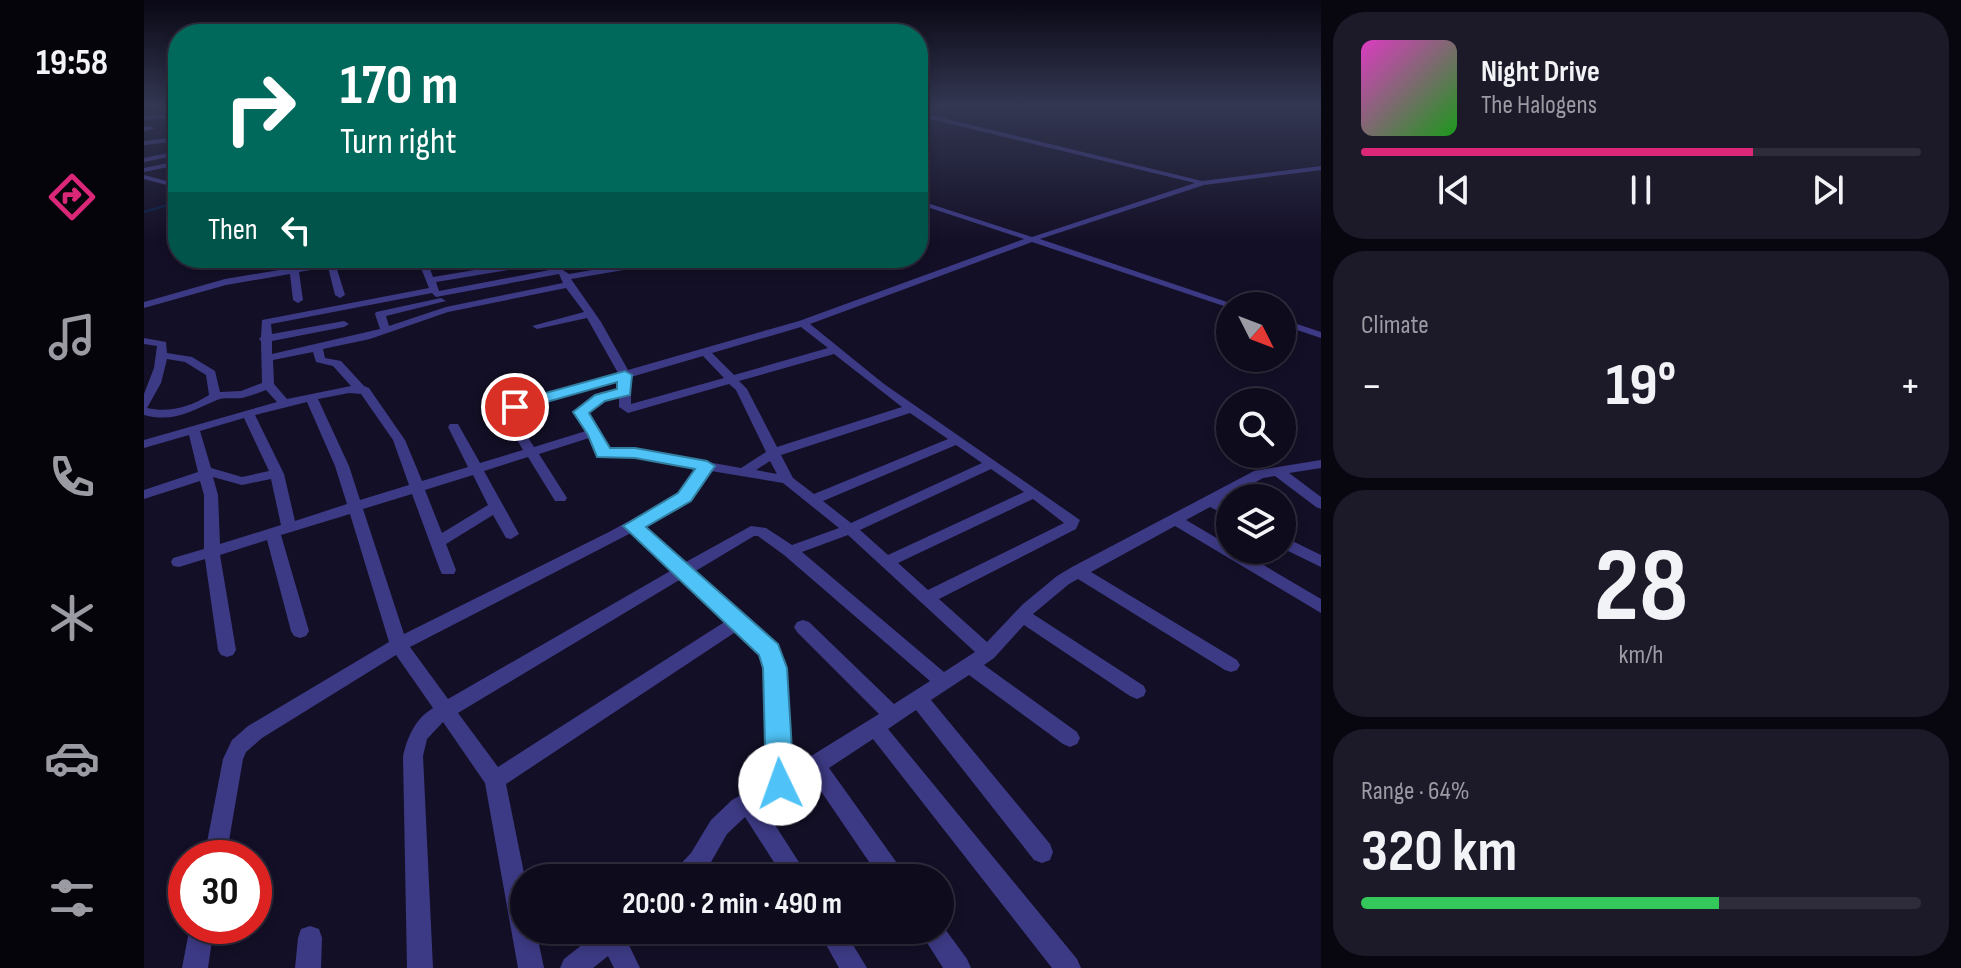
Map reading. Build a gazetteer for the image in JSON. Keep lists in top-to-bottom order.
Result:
{
  "north": "bottom right",
  "page": {
    "tabs": "19:58",
    "turn": ["170 m", "Turn right"],
    "song": ["Night Drive", "The Halogens"],
    "then": "Then",
    "tile": [
      "Climate",
      ["28", "km/h"],
      ["Range · 64%", "320 km"]
    ],
    "heat": ["−", "19°", "+"],
    "limit": "30",
    "trip": "20:00 · 2 min · 490 m"
  }
}
